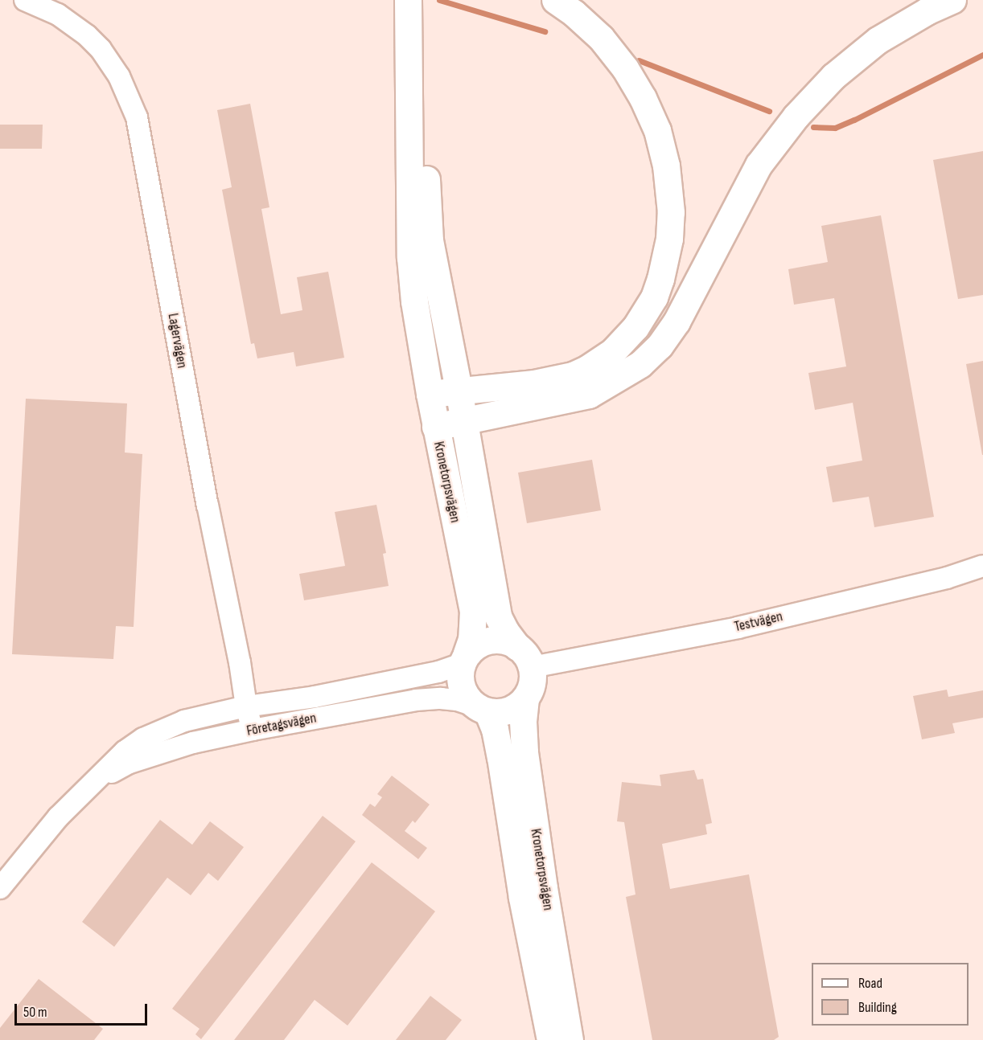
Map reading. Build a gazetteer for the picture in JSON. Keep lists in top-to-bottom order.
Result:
{
  "streets": {
    "main road": ["Kronetorpsvägen"],
    "street": ["Lagervägen", "Testvägen", "Företagsvägen"]
  },
  "crossings": [
    ["Lagervägen", "Företagsvägen"],
    ["Kronetorpsvägen", "Testvägen"],
    ["Kronetorpsvägen", "Företagsvägen"],
    ["Testvägen", "Företagsvägen"]
  ],
  "legend": ["Road", "Building"],
  "scale_bar": "50 m"
}
